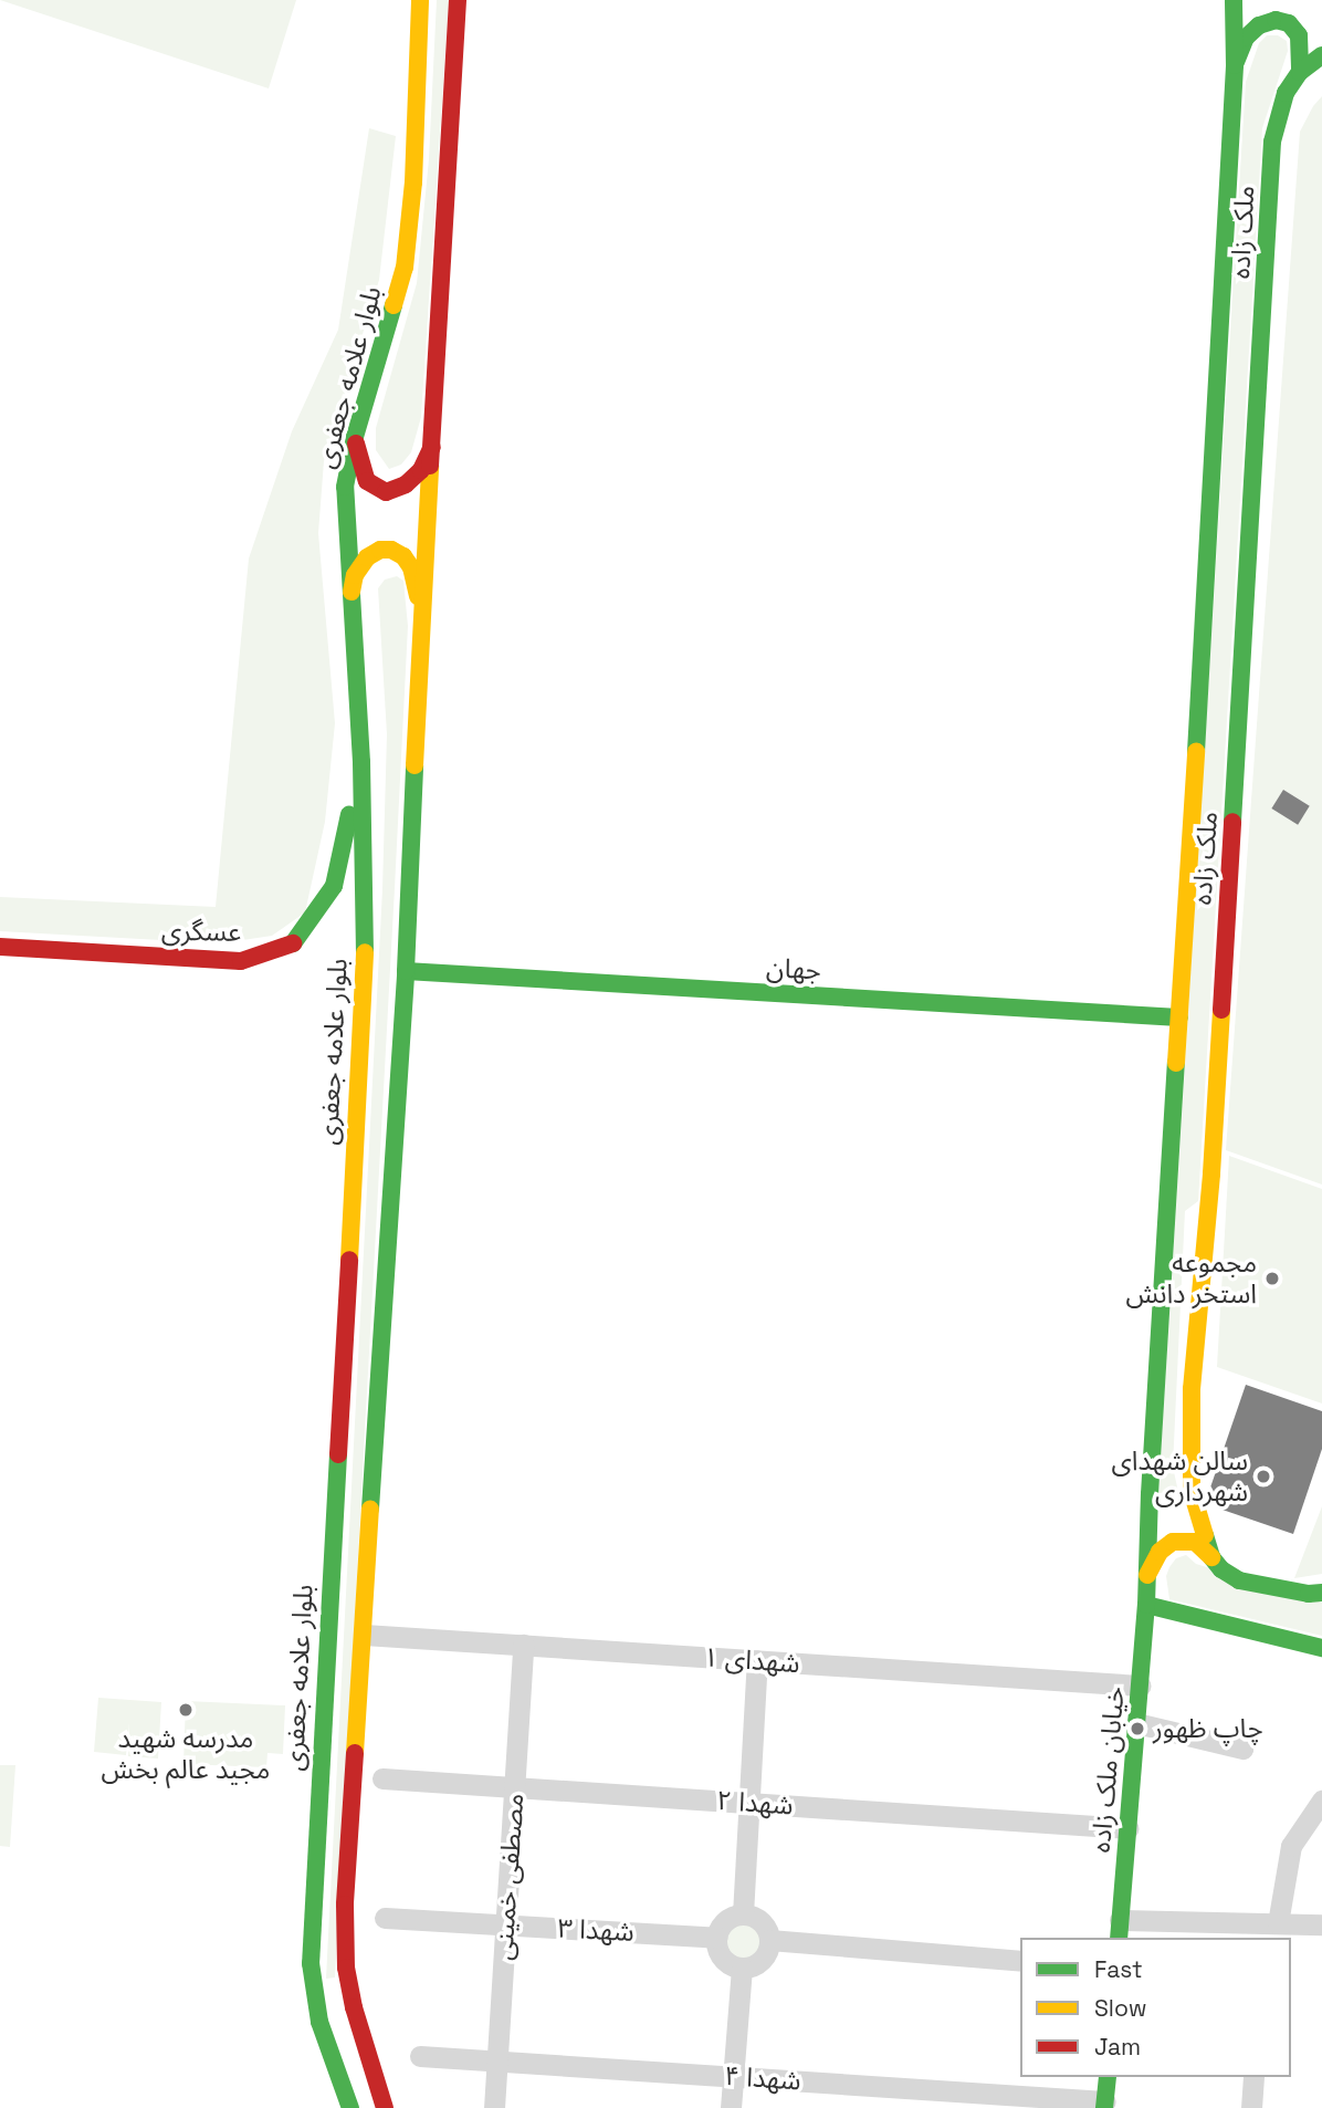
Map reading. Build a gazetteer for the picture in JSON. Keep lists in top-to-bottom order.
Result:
{
  "streets": {
    "main road": [
      "ملک زاده",
      "بلوار علامه جعفری",
      "عسگری",
      "جهان",
      "خیابان ملک زاده"
    ],
    "street": [
      "شهدای ۱",
      "شهدا ۲",
      "مصطفی خمینی",
      "شهدا ۳",
      "شهدا ۴"
    ]
  },
  "crossings": [
    ["ملک زاده", "جهان"],
    ["ملک زاده", "خیابان ملک زاده"],
    ["بلوار علامه جعفری", "عسگری"],
    ["شهدای ۱", "خیابان ملک زاده"],
    ["شهدای ۱", "مصطفی خمینی"],
    ["خیابان ملک زاده", "شهدا ۲"],
    ["شهدا ۲", "مصطفی خمینی"],
    ["مصطفی خمینی", "شهدا ۳"],
    ["مصطفی خمینی", "شهدا ۴"]
  ],
  "places": [
    "مجموعه استخر دانش",
    "سالن شهدای شهرداری",
    "مدرسه شهید مجید عالم بخش",
    "چاپ ظهور"
  ],
  "legend": ["Fast", "Slow", "Jam"]
}
